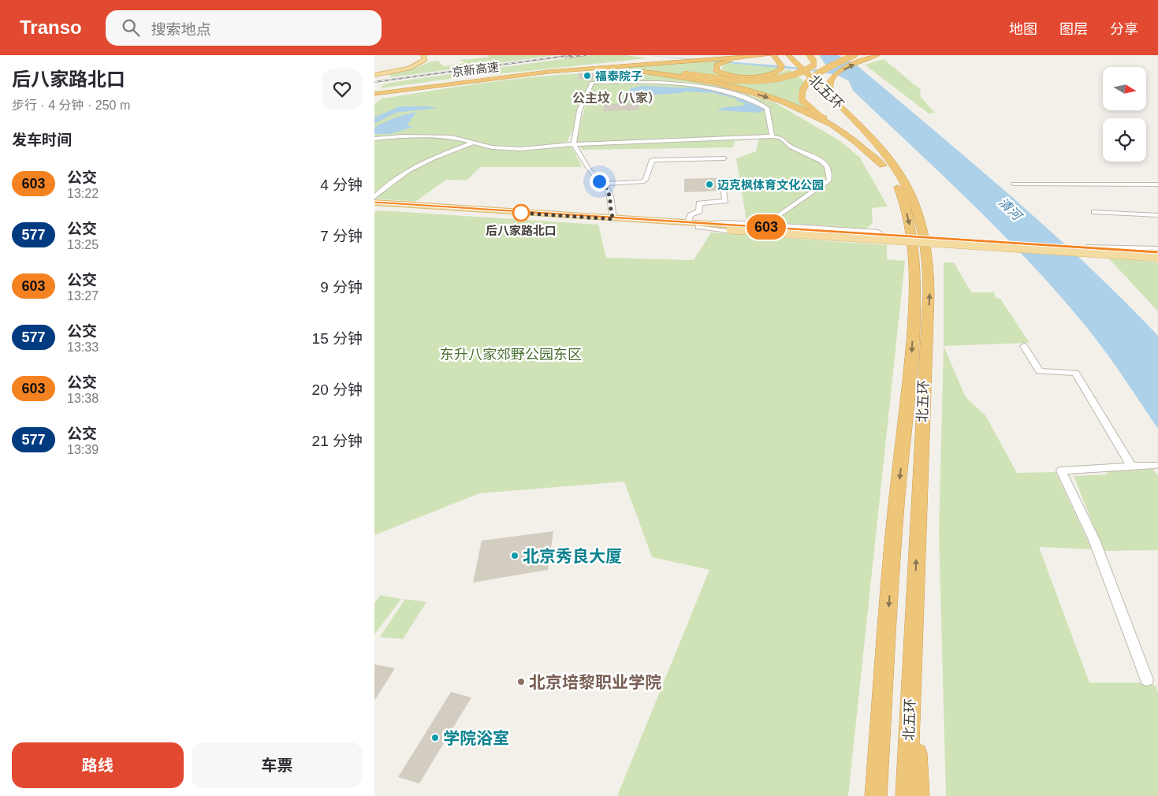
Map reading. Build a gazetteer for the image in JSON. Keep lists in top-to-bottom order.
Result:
{
  "streets": {
    "highway": ["京新高速", "北五环"]
  },
  "districts": ["公主坟（八家）"],
  "water": ["清河"],
  "parks": ["东升八家郊野公园东区"],
  "places": [
    "福泰院子",
    "迈克枫体育文化公园",
    "后八家路北口",
    "北京秀良大厦",
    "北京培黎职业学院",
    "学院浴室"
  ],
  "lines": ["bus line 603"],
  "north": "right",
  "page": {
    "header": "Transo",
    "search": "搜索地点",
    "nav": ["地图", "图层", "分享"],
    "heading": [
      ["后八家路北口", "步行 · 4 分钟 · 250 m"],
      "发车时间"
    ],
    "on_map": "603",
    "list": [
      {
        "mark": "603",
        "name": "公交",
        "note": "13:22",
        "value": "4 分钟"
      },
      {
        "mark": "577",
        "name": "公交",
        "note": "13:25",
        "value": "7 分钟"
      },
      {
        "mark": "603",
        "name": "公交",
        "note": "13:27",
        "value": "9 分钟"
      },
      {
        "mark": "577",
        "name": "公交",
        "note": "13:33",
        "value": "15 分钟"
      },
      {
        "mark": "603",
        "name": "公交",
        "note": "13:38",
        "value": "20 分钟"
      },
      {
        "mark": "577",
        "name": "公交",
        "note": "13:39",
        "value": "21 分钟"
      }
    ],
    "buttons": ["路线", "车票"]
  }
}
